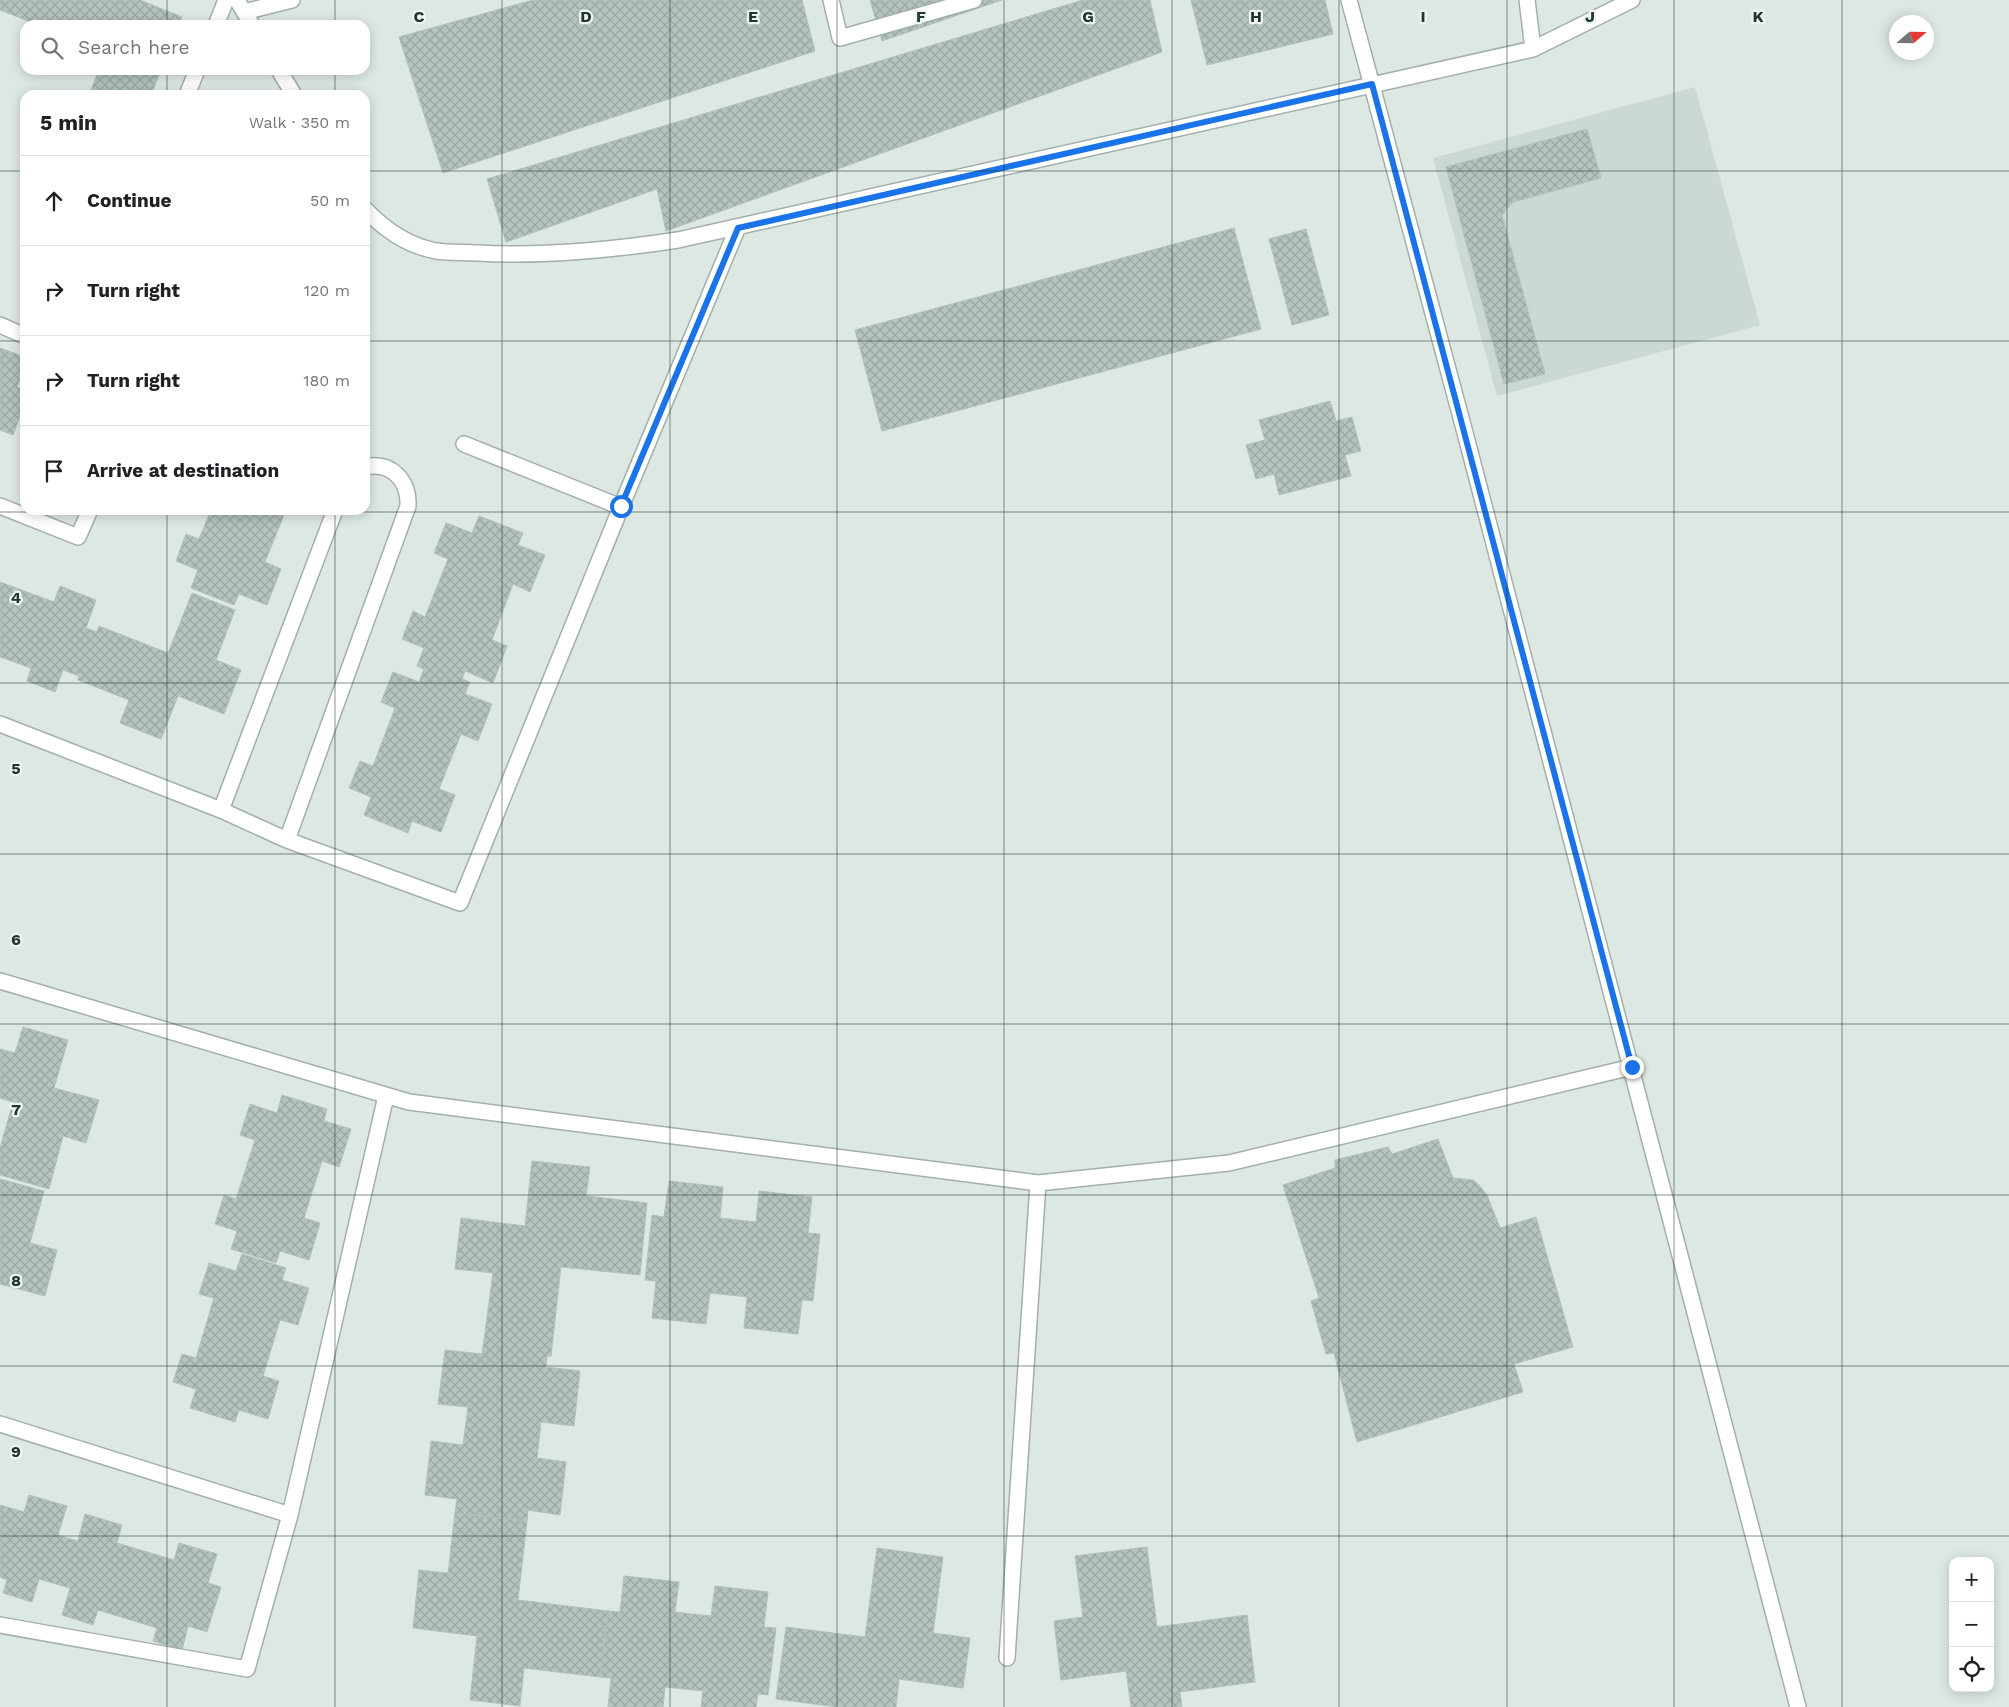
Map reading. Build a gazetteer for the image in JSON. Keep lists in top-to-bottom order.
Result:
{
  "north": "right",
  "page": {
    "search": "Search here",
    "heading": ["5 min", "Walk · 350 m"],
    "list": [
      ["Continue", "50 m"],
      ["Turn right", "120 m"],
      ["Turn right", "180 m"],
      "Arrive at destination"
    ],
    "map_buttons": ["+", "−"]
  },
  "grid": {
    "columns": [
      "C",
      "D",
      "E",
      "F",
      "G",
      "H",
      "I",
      "J",
      "K"
    ],
    "rows": [
      "4",
      "5",
      "6",
      "7",
      "8",
      "9"
    ]
  }
}
